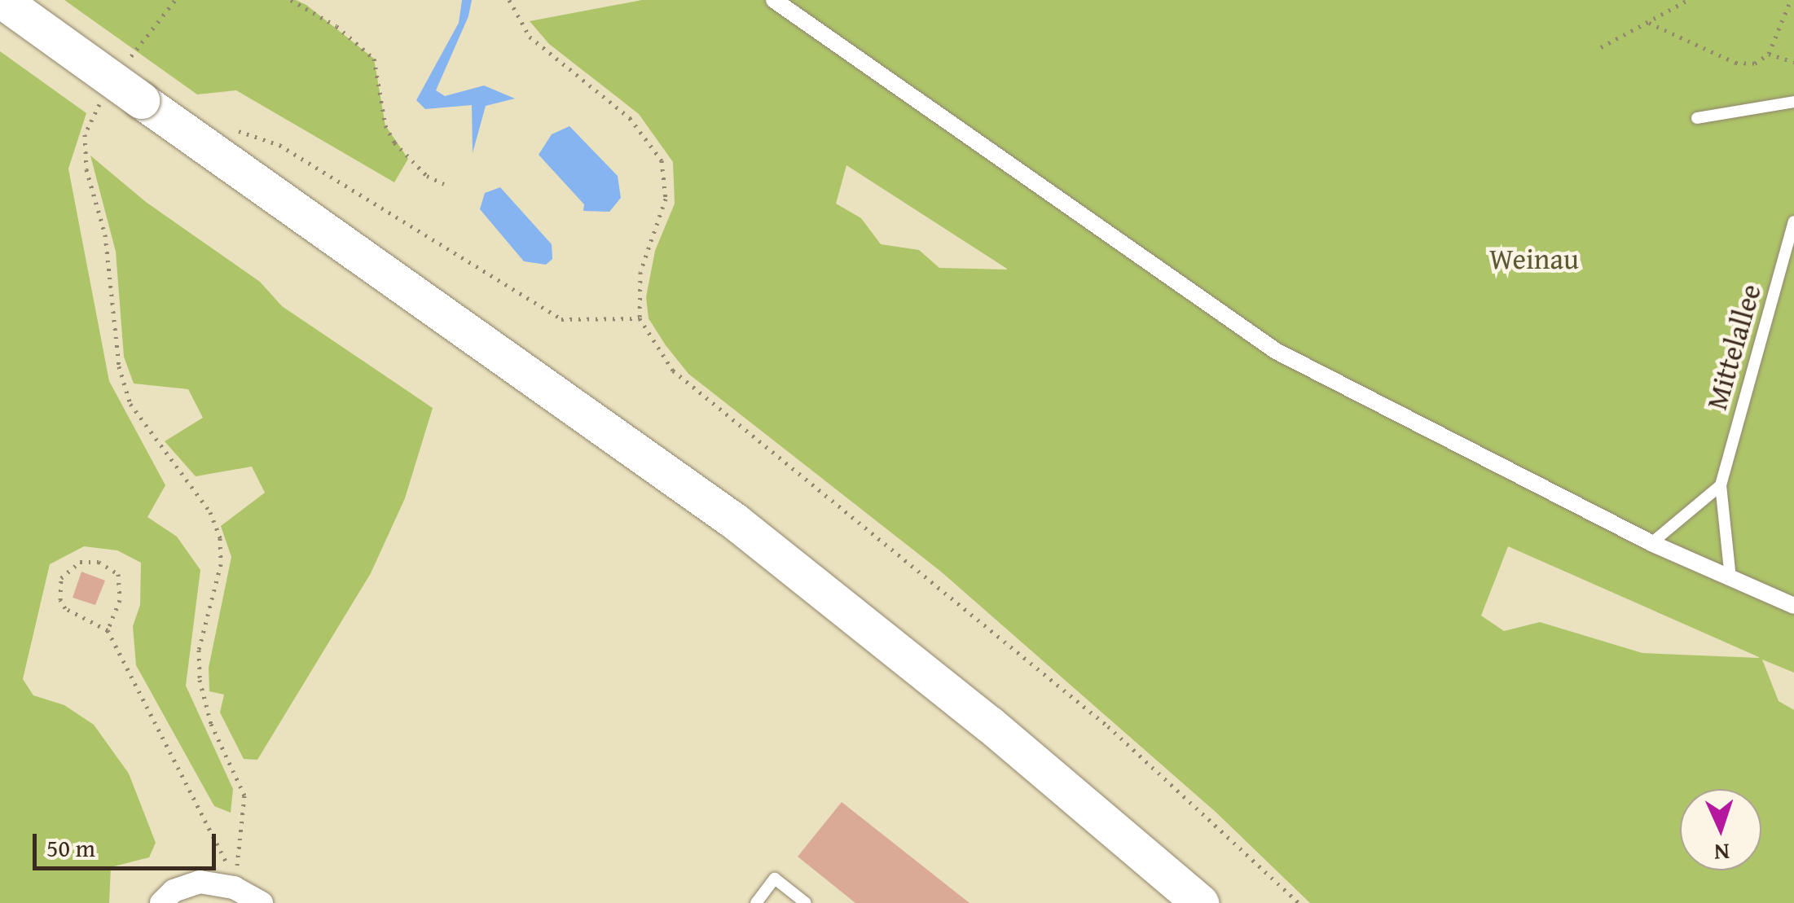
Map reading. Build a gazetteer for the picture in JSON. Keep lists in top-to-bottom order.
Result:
{
  "streets": {
    "lane": ["Mittelallee"]
  },
  "parks": ["Weinau"],
  "scale_bar": "50 m",
  "north": "bottom"
}
